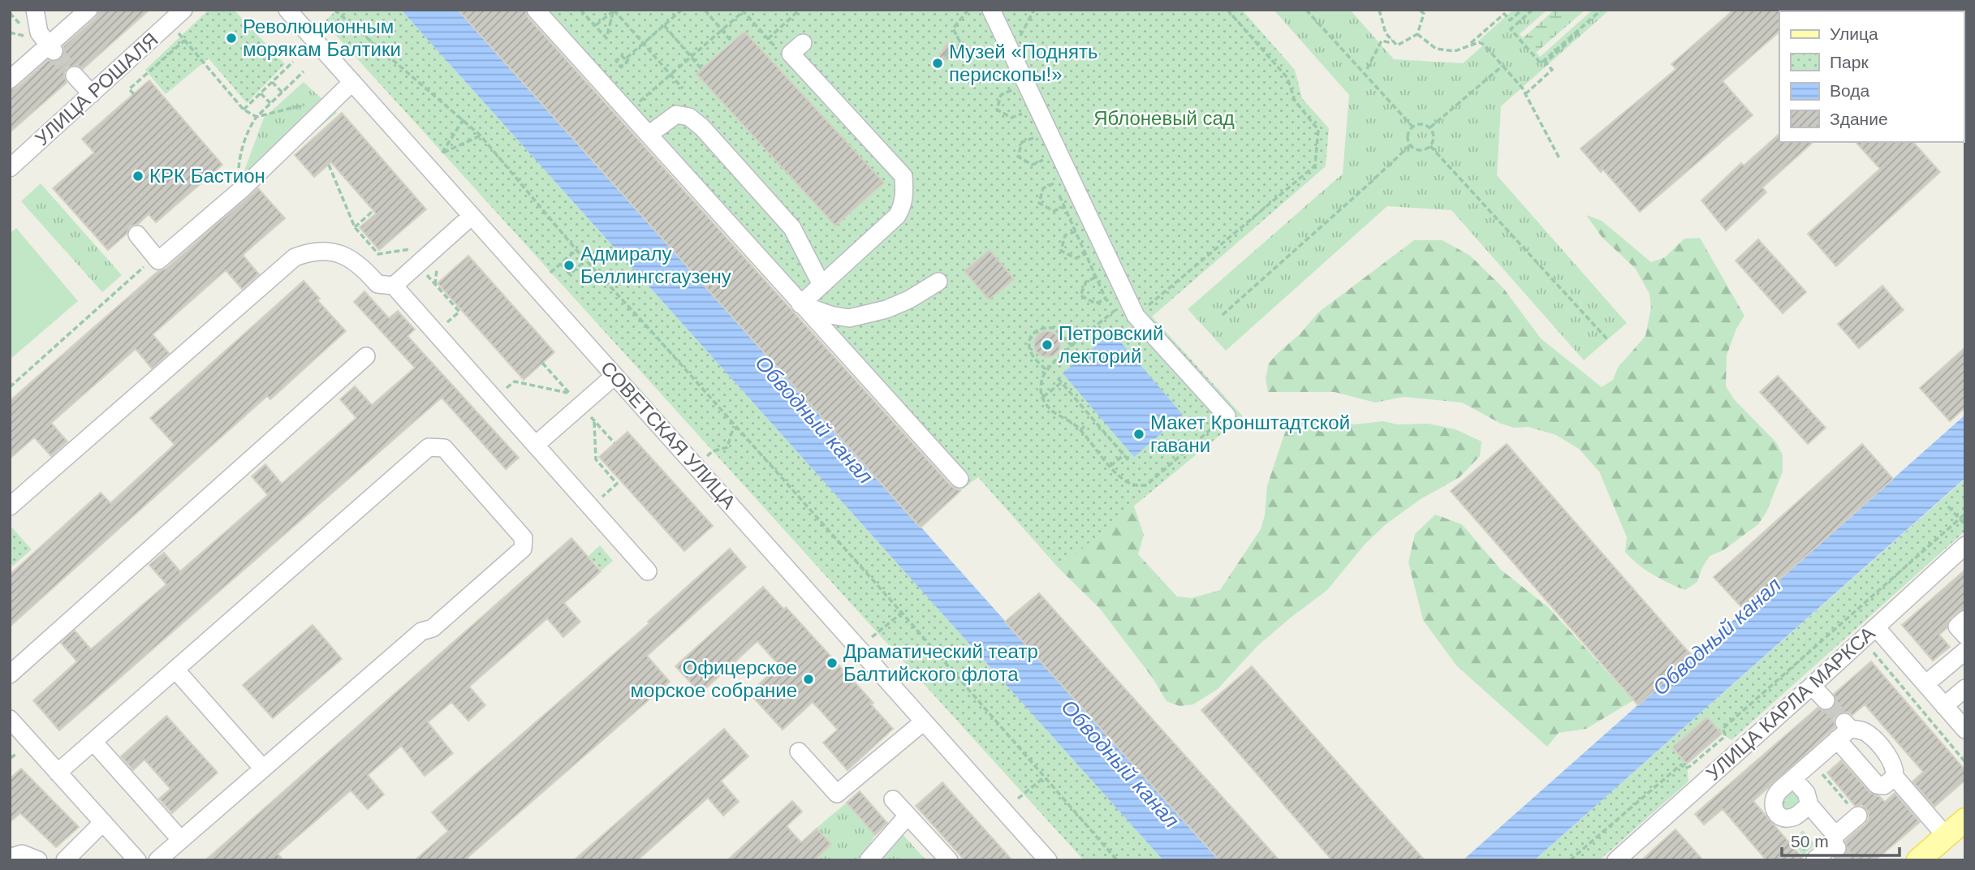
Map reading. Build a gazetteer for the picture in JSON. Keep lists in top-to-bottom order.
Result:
{
  "streets": {
    "street": ["УЛИЦА РОШАЛЯ", "СОВЕТСКАЯ УЛИЦА", "УЛИЦА КАРЛА МАРКСА"]
  },
  "water": ["Обводный канал"],
  "parks": ["Яблоневый сад"],
  "places": [
    "Революционным морякам Балтики",
    "Музей «Поднять перископы!»",
    "КРК Бастион",
    "Адмиралу Беллингсгаузену",
    "Петровский лекторий",
    "Макет Кронштадтской гавани",
    "Драматический театр Балтийского флота",
    "Офицерское морское собрание"
  ],
  "legend": [
    "Улица",
    "Парк",
    "Вода",
    "Здание"
  ],
  "scale_bar": "50 m"
}
